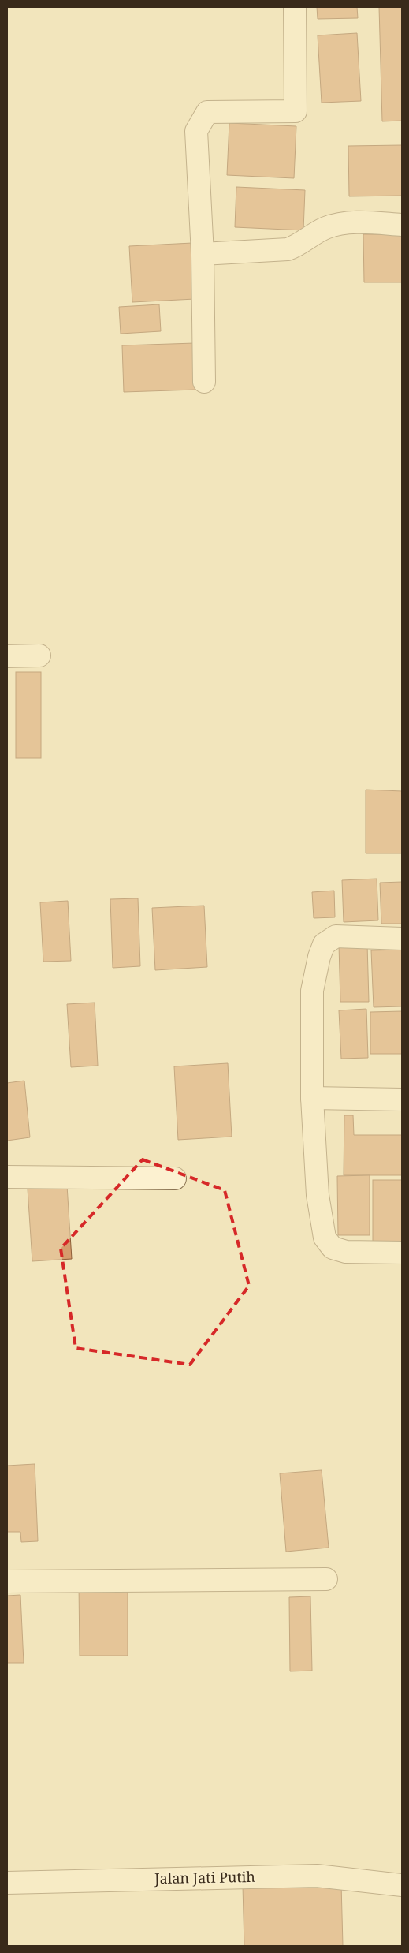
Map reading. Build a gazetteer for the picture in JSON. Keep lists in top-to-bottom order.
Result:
{
  "streets": {
    "street": ["Jalan Jati Putih"]
  }
}
